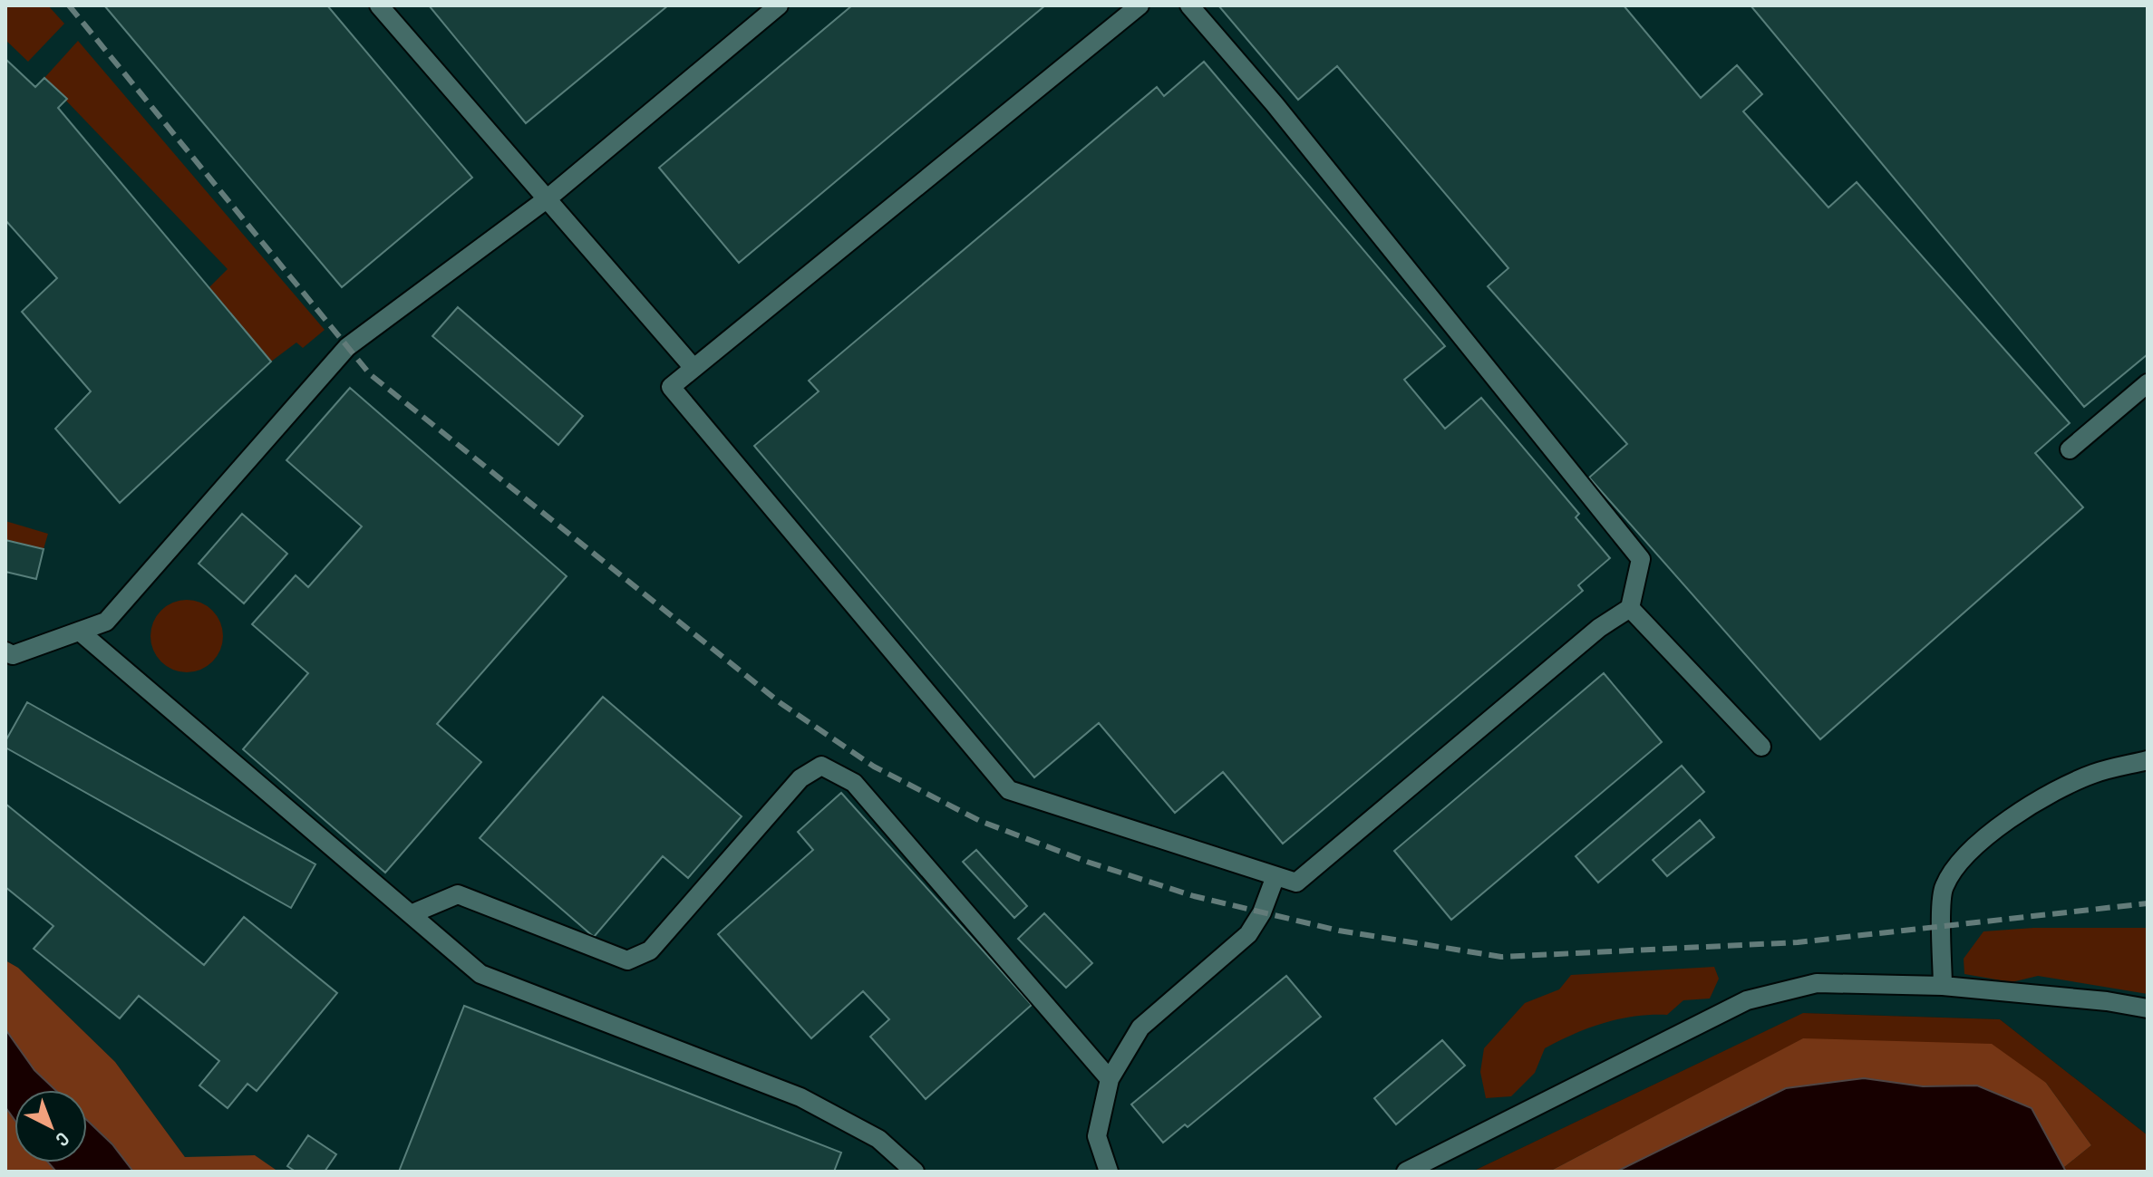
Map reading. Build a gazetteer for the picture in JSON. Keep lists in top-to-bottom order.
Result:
{
  "north": "bottom right"
}
